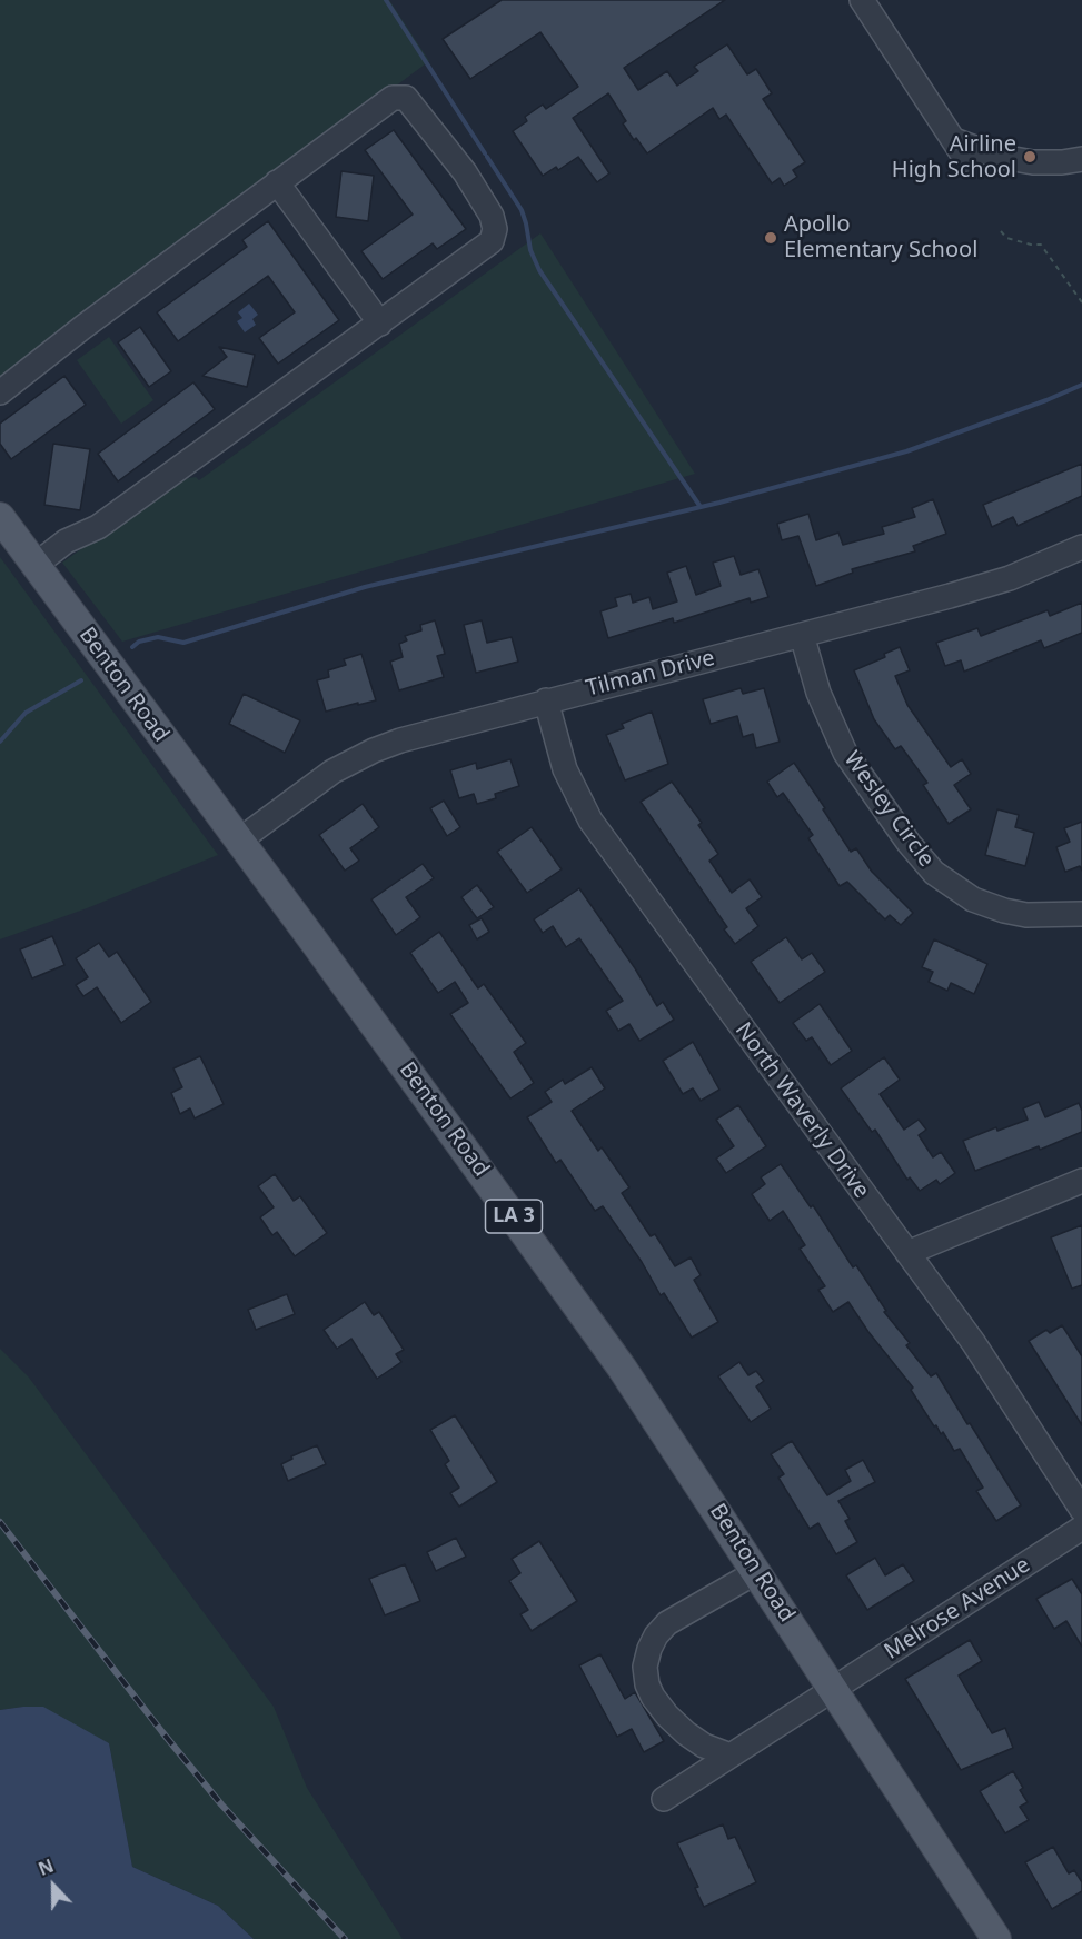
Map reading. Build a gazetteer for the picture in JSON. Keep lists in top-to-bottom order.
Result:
{
  "streets": {
    "main road": ["Benton Road", "LA 3"],
    "street": [
      "Tilman Drive",
      "Wesley Circle",
      "North Waverly Drive",
      "Melrose Avenue"
    ]
  },
  "crossings": [
    ["Tilman Drive", "Benton Road"],
    ["Tilman Drive", "Wesley Circle"],
    ["Tilman Drive", "North Waverly Drive"],
    ["Benton Road", "Melrose Avenue"]
  ],
  "places": ["Airline High School", "Apollo Elementary School"],
  "north": "top"
}
